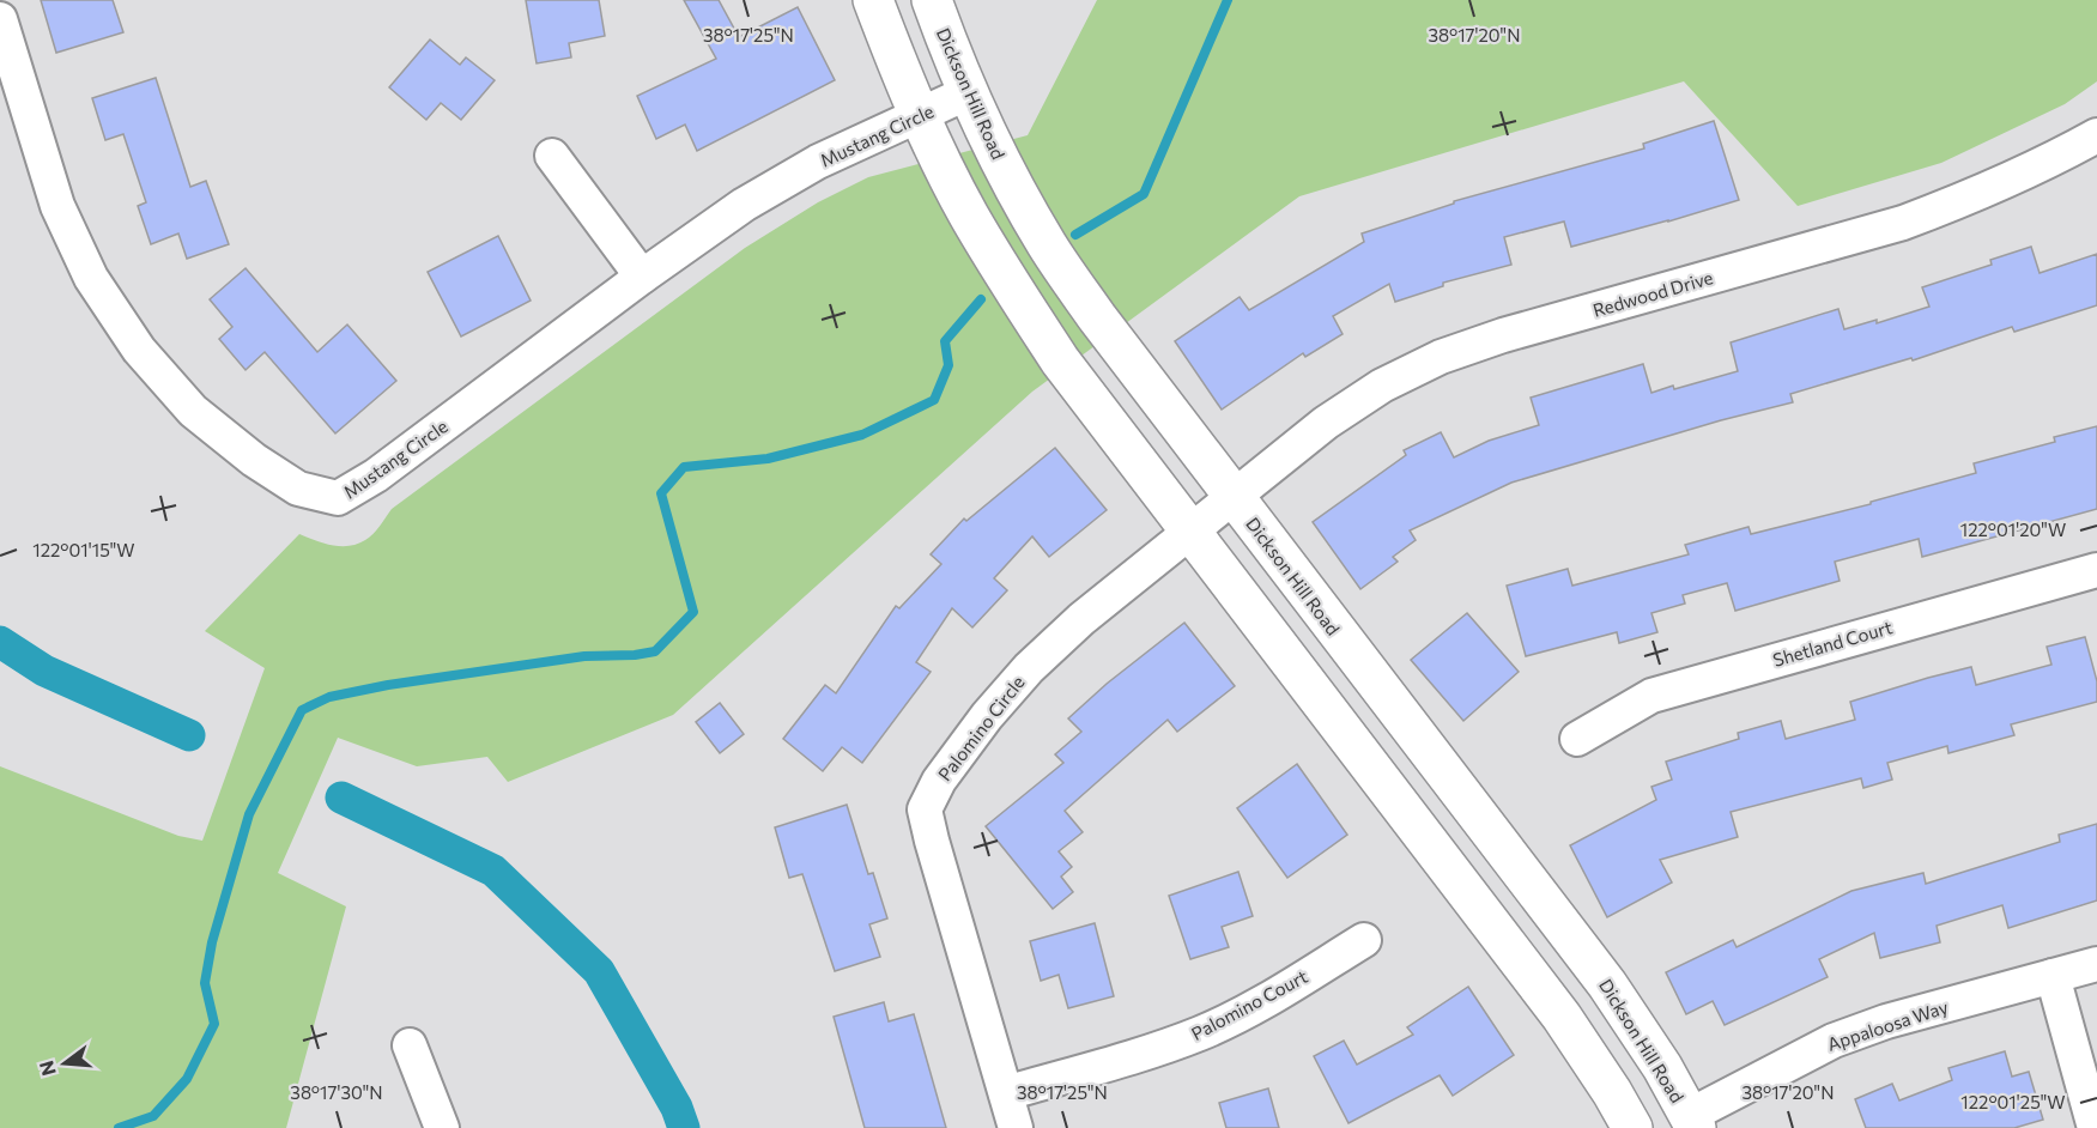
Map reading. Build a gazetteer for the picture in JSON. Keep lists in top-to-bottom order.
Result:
{
  "streets": {
    "street": [
      "Dickson Hill Road",
      "Mustang Circle",
      "Redwood Drive",
      "Shetland Court",
      "Palomino Circle",
      "Palomino Court",
      "Appaloosa Way"
    ]
  },
  "crossings": [
    ["Dickson Hill Road", "Mustang Circle"],
    ["Dickson Hill Road", "Redwood Drive"],
    ["Dickson Hill Road", "Palomino Circle"],
    ["Dickson Hill Road", "Appaloosa Way"],
    ["Redwood Drive", "Palomino Circle"],
    ["Palomino Circle", "Palomino Court"]
  ],
  "north": "left",
  "coordinates": [
    "38°17'25\"N",
    "38°17'20\"N",
    "122°01'20\"W",
    "122°01'15\"W",
    "38°17'30\"N",
    "122°01'25\"W"
  ]
}
